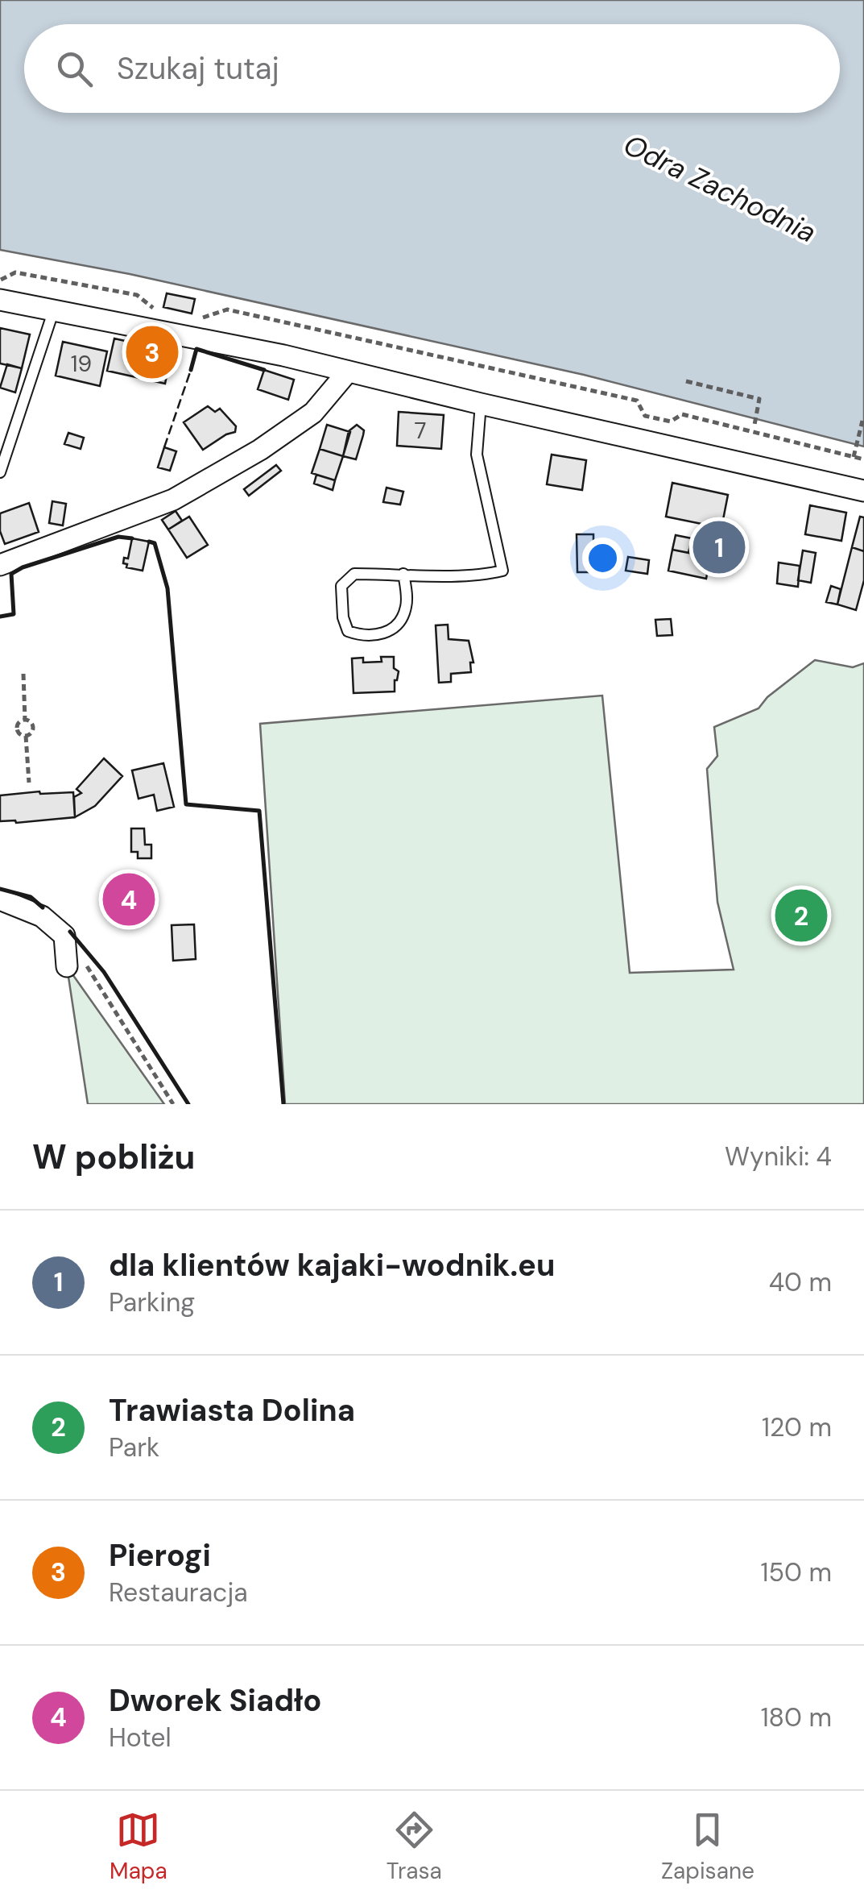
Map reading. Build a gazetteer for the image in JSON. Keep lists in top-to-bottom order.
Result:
{
  "water": ["Odra Zachodnia"],
  "house_numbers": ["19", "7"],
  "page": {
    "search": "Szukaj tutaj",
    "pins": [
      "3",
      "1",
      "4",
      "2"
    ],
    "heading": ["W pobliżu", "Wyniki: 4"],
    "list": [
      {
        "mark": "1",
        "name": "dla klientów kajaki-wodnik.eu",
        "note": "Parking",
        "value": "40 m"
      },
      {
        "mark": "2",
        "name": "Trawiasta Dolina",
        "note": "Park",
        "value": "120 m"
      },
      {
        "mark": "3",
        "name": "Pierogi",
        "note": "Restauracja",
        "value": "150 m"
      },
      {
        "mark": "4",
        "name": "Dworek Siadło",
        "note": "Hotel",
        "value": "180 m"
      }
    ],
    "nav": ["Mapa", "Trasa", "Zapisane"]
  }
}
